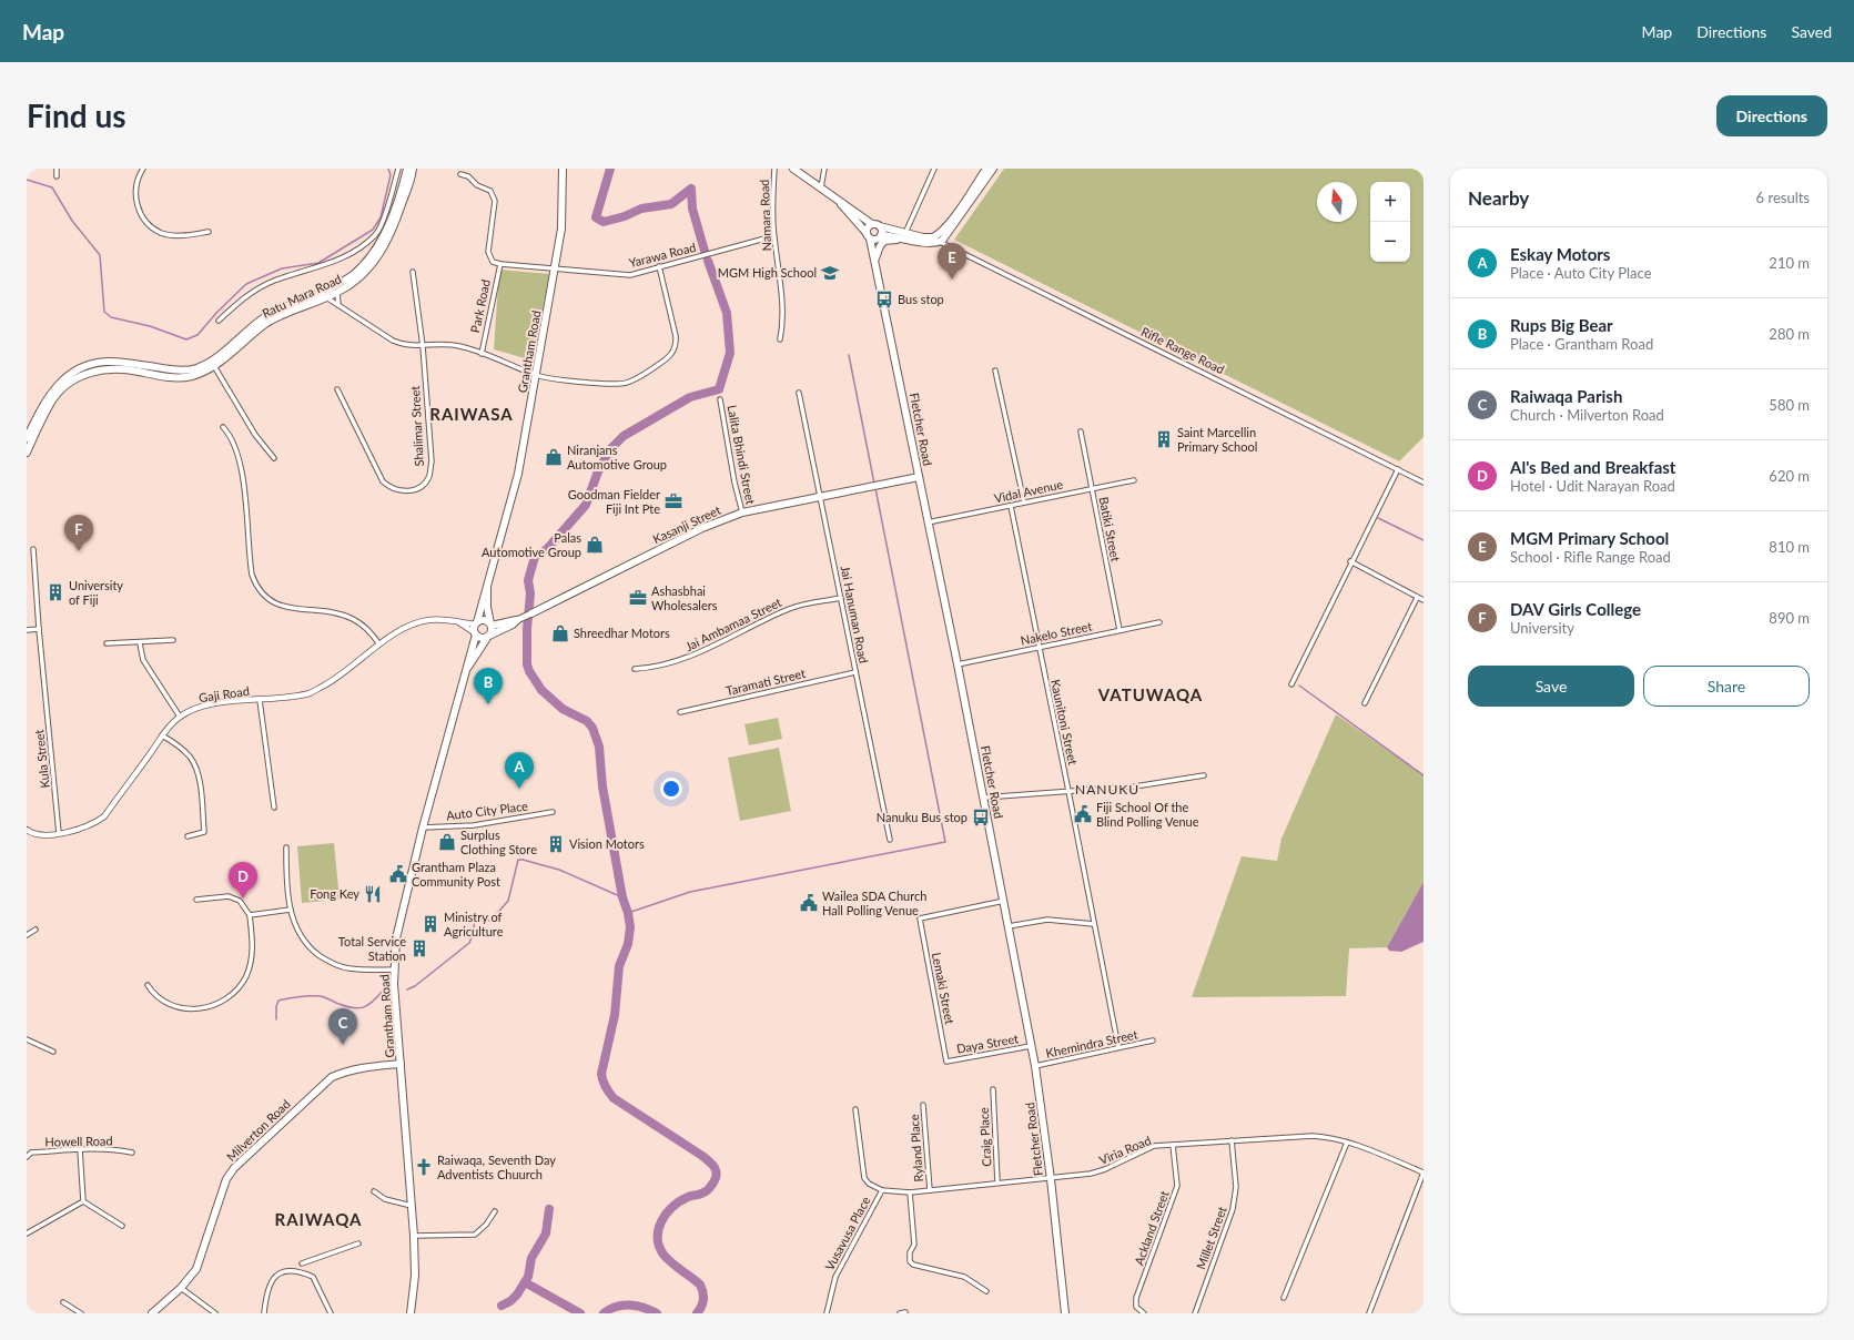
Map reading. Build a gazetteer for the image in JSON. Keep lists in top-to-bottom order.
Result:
{
  "streets": {
    "main road": [
      "Ratu Mara Road",
      "Grantham Road",
      "Fletcher Road",
      "Kasanji Street",
      "Milverton Road"
    ],
    "street": [
      "Namara Road",
      "Yarawa Road",
      "Park Road",
      "Rifle Range Road",
      "Shalimar Street",
      "Lalita Bhindi Street",
      "Vidal Avenue",
      "Batiki Street",
      "Jai Hanuman Road",
      "Jai Ambamaa Street",
      "Nakelo Street",
      "Taramati Street",
      "Gaji Road",
      "Kaunitoni Street",
      "Kula Street",
      "Auto City Place",
      "Lemaki Street",
      "Daya Street",
      "Khemindra Street",
      "Craig Place",
      "Howell Road",
      "Ryland Place",
      "Viria Road",
      "Ackland Street",
      "Vusavusa Place",
      "Millet Street"
    ]
  },
  "crossings": [
    ["Namara Road", "Yarawa Road"],
    ["Yarawa Road", "Park Road"],
    ["Yarawa Road", "Grantham Road"],
    ["Grantham Road", "Kasanji Street"],
    ["Grantham Road", "Gaji Road"],
    ["Grantham Road", "Auto City Place"],
    ["Grantham Road", "Milverton Road"],
    ["Fletcher Road", "Vidal Avenue"],
    ["Fletcher Road", "Kasanji Street"],
    ["Fletcher Road", "Nakelo Street"],
    ["Fletcher Road", "Lemaki Street"],
    ["Fletcher Road", "Daya Street"],
    ["Fletcher Road", "Khemindra Street"],
    ["Fletcher Road", "Viria Road"],
    ["Lalita Bhindi Street", "Kasanji Street"],
    ["Vidal Avenue", "Batiki Street"],
    ["Vidal Avenue", "Kaunitoni Street"],
    ["Kasanji Street", "Jai Hanuman Road"],
    ["Kasanji Street", "Gaji Road"],
    ["Batiki Street", "Nakelo Street"],
    ["Jai Hanuman Road", "Jai Ambamaa Street"],
    ["Jai Hanuman Road", "Taramati Street"],
    ["Nakelo Street", "Kaunitoni Street"],
    ["Gaji Road", "Kula Street"],
    ["Kaunitoni Street", "Khemindra Street"],
    ["Lemaki Street", "Daya Street"],
    ["Craig Place", "Viria Road"],
    ["Ryland Place", "Viria Road"],
    ["Viria Road", "Ackland Street"],
    ["Viria Road", "Vusavusa Place"],
    ["Viria Road", "Millet Street"]
  ],
  "districts": [
    "RAIWASA",
    "VATUWAQA",
    "NANUKU",
    "RAIWAQA"
  ],
  "places": {
    "school or university": ["MGM High School"],
    "bus stop": ["Bus stop", "Nanuku Bus stop"],
    "building": [
      "Saint Marcellin Primary School",
      "University of Fiji",
      "Vision Motors",
      "Ministry of Agriculture",
      "Total Service Station"
    ],
    "shop": [
      "Niranjans Automotive Group",
      "Palas Automotive Group",
      "Shreedhar Motors",
      "Surplus Clothing Store"
    ],
    "office": ["Goodman Fielder Fiji Int Pte", "Ashasbhai Wholesalers"],
    "public building": ["Fiji School Of the Blind Polling Venue", "Grantham Plaza Community Post", "Wailea SDA Church Hall Polling Venue"],
    "restaurant": ["Fong Key"],
    "church": ["Raiwaqa, Seventh Day Adventists Chuurch"]
  },
  "north": "top",
  "page": {
    "header": "Map",
    "nav": ["Map", "Directions", "Saved"],
    "buttons": [
      "Directions",
      ["Save", "Share"]
    ],
    "title": "Find us",
    "heading": ["Nearby", "6 results"],
    "map_buttons": ["+", "−"],
    "list": [
      {
        "mark": "A",
        "name": "Eskay Motors",
        "note": "Place · Auto City Place",
        "value": "210 m"
      },
      {
        "mark": "B",
        "name": "Rups Big Bear",
        "note": "Place · Grantham Road",
        "value": "280 m"
      },
      {
        "mark": "C",
        "name": "Raiwaqa Parish",
        "note": "Church · Milverton Road",
        "value": "580 m"
      },
      {
        "mark": "D",
        "name": "Al's Bed and Breakfast",
        "note": "Hotel · Udit Narayan Road",
        "value": "620 m"
      },
      {
        "mark": "E",
        "name": "MGM Primary School",
        "note": "School · Rifle Range Road",
        "value": "810 m"
      },
      {
        "mark": "F",
        "name": "DAV Girls College",
        "note": "University",
        "value": "890 m"
      }
    ],
    "pins": [
      "E",
      "F",
      "B",
      "A",
      "D",
      "C"
    ]
  }
}
